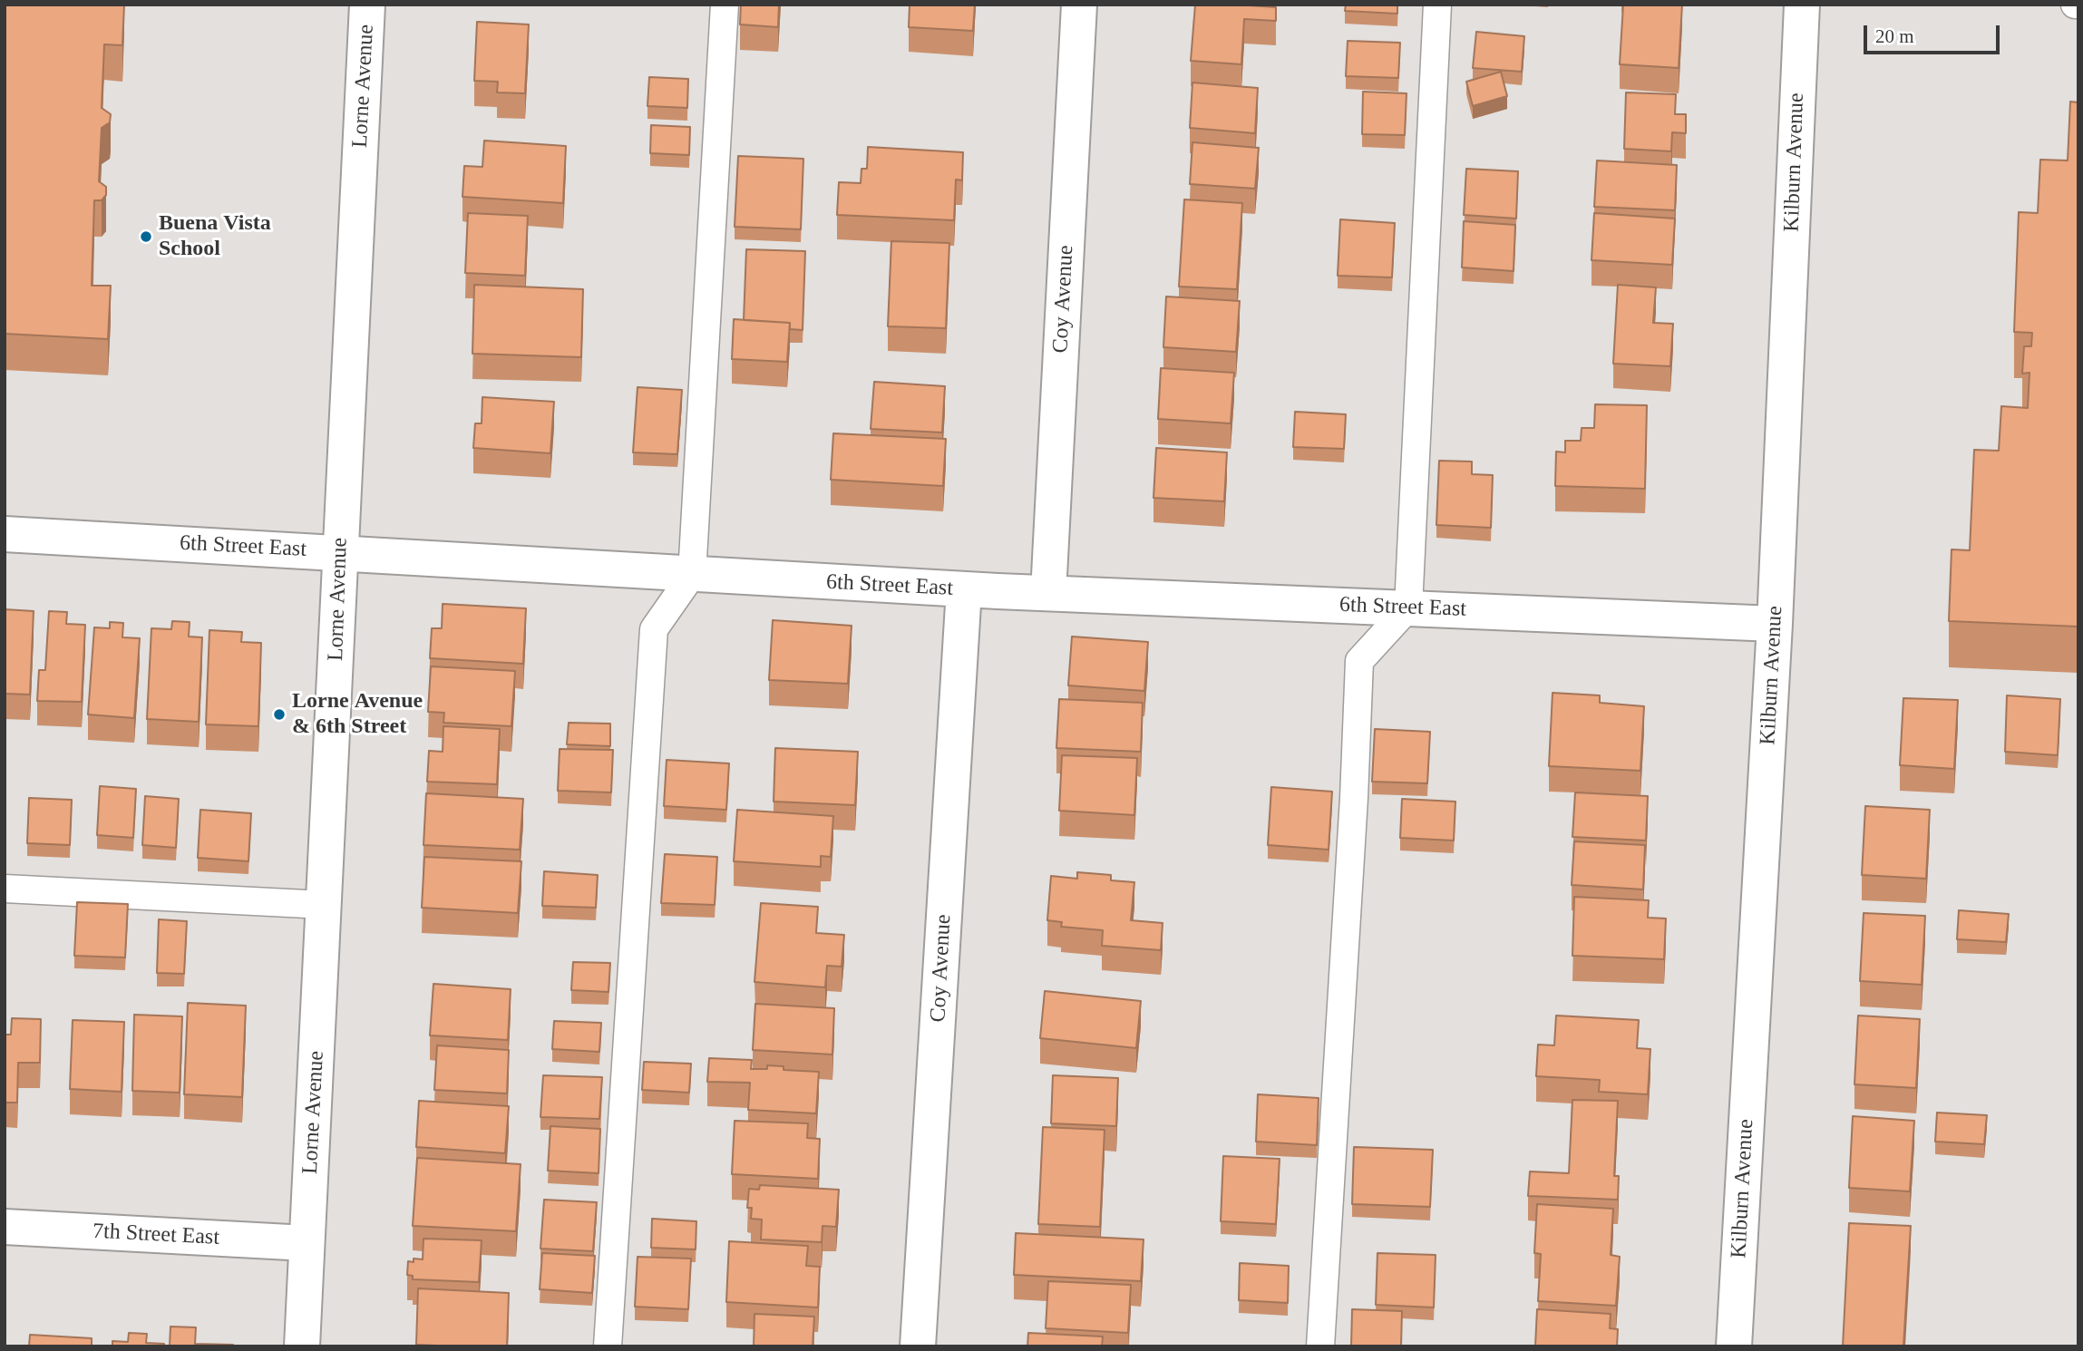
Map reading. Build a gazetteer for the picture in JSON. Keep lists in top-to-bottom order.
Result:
{
  "streets": {
    "street": [
      "Lorne Avenue",
      "Kilburn Avenue",
      "Coy Avenue",
      "6th Street East",
      "7th Street East"
    ]
  },
  "crossings": [
    ["Lorne Avenue", "6th Street East"],
    ["Lorne Avenue", "7th Street East"],
    ["Kilburn Avenue", "6th Street East"],
    ["Coy Avenue", "6th Street East"]
  ],
  "places": ["Buena Vista School", "Lorne Avenue & 6th Street"],
  "scale_bar": "20 m"
}
